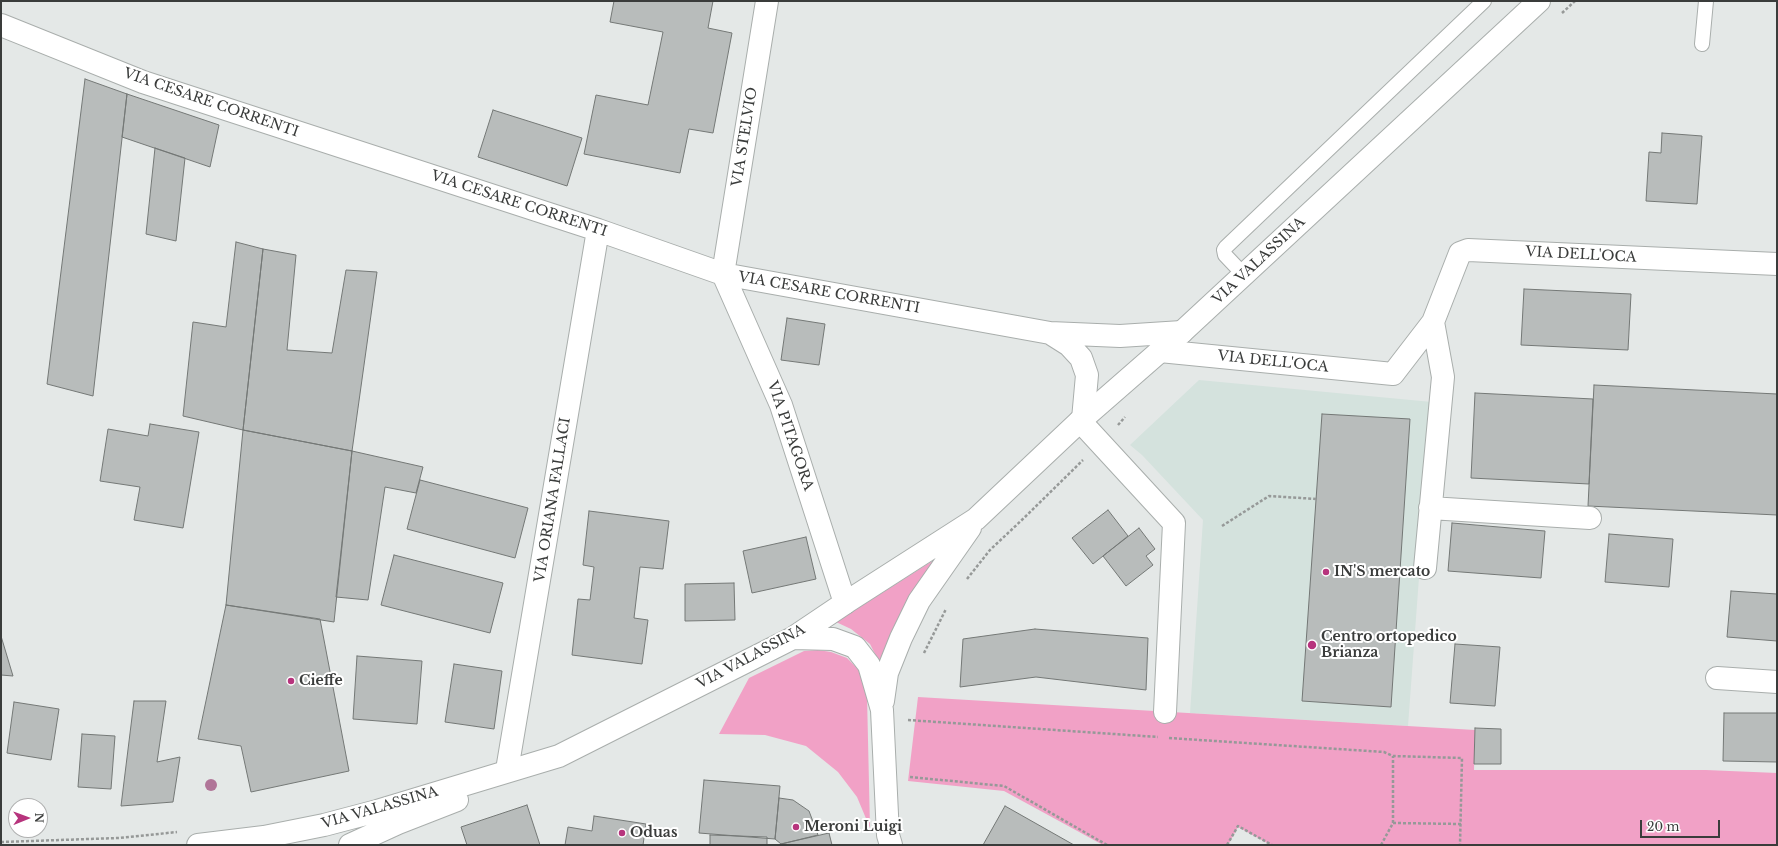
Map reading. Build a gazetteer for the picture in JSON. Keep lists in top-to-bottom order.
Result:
{
  "streets": {
    "street": [
      "VIA CESARE CORRENTI",
      "VIA STELVIO",
      "VIA DELL'OCA",
      "VIA VALASSINA",
      "VIA PITAGORA",
      "VIA ORIANA FALLACI"
    ]
  },
  "crossings": [
    ["VIA CESARE CORRENTI", "VIA STELVIO"],
    ["VIA CESARE CORRENTI", "VIA VALASSINA"],
    ["VIA CESARE CORRENTI", "VIA PITAGORA"],
    ["VIA CESARE CORRENTI", "VIA ORIANA FALLACI"],
    ["VIA STELVIO", "VIA PITAGORA"],
    ["VIA DELL'OCA", "VIA VALASSINA"],
    ["VIA VALASSINA", "VIA PITAGORA"],
    ["VIA VALASSINA", "VIA ORIANA FALLACI"]
  ],
  "places": [
    "IN'S mercato",
    "Centro ortopedico Brianza",
    "Cieffe",
    "Meroni Luigi",
    "Oduas"
  ],
  "scale_bar": "20 m",
  "north": "right"
}
